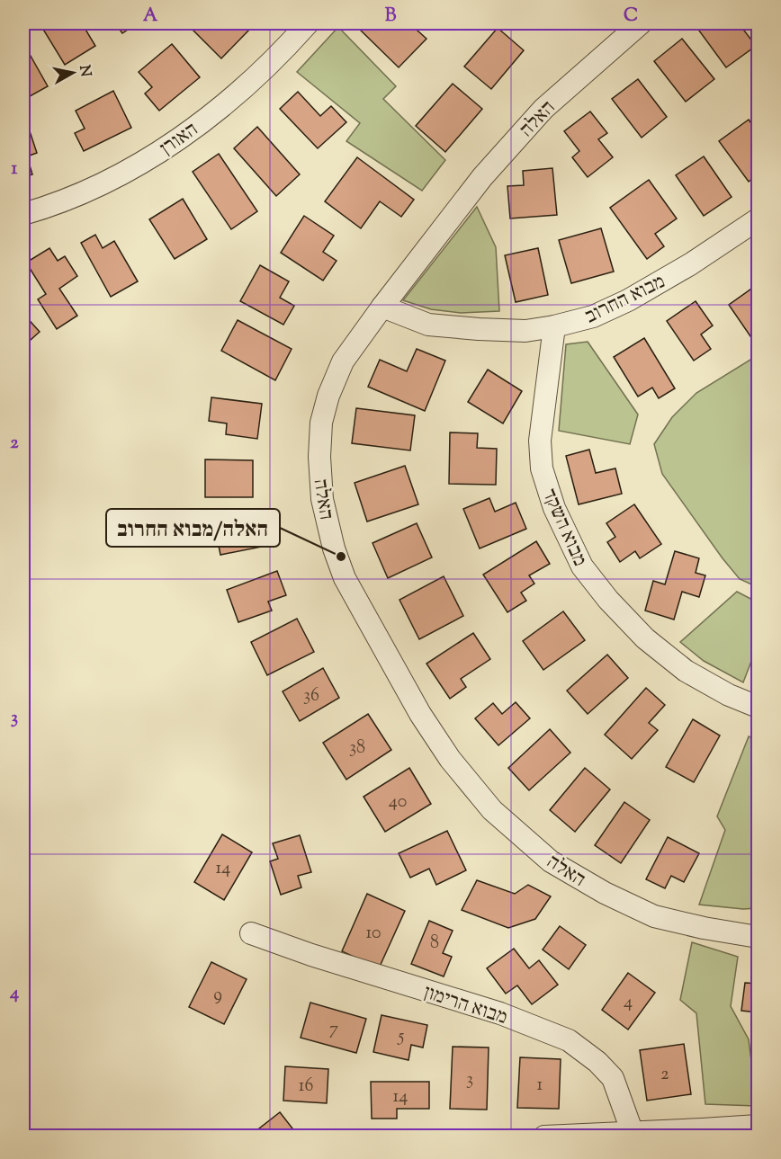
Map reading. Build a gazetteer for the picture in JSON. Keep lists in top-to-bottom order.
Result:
{
  "streets": {
    "street": [
      "האלה",
      "האורן",
      "מבוא החרוב",
      "מבוא השקד",
      "מבוא הרימון"
    ]
  },
  "crossings": [
    ["האלה", "מבוא החרוב"],
    ["מבוא החרוב", "מבוא השקד"]
  ],
  "places": ["האלה/מבוא החרוב"],
  "house_numbers": [
    "36",
    "38",
    "40",
    "14",
    "10",
    "8",
    "9",
    "4",
    "7",
    "5",
    "2",
    "3",
    "1",
    "16",
    "14"
  ],
  "north": "right",
  "grid": {
    "columns": ["A", "B", "C"],
    "rows": [
      "1",
      "2",
      "3",
      "4"
    ]
  }
}
